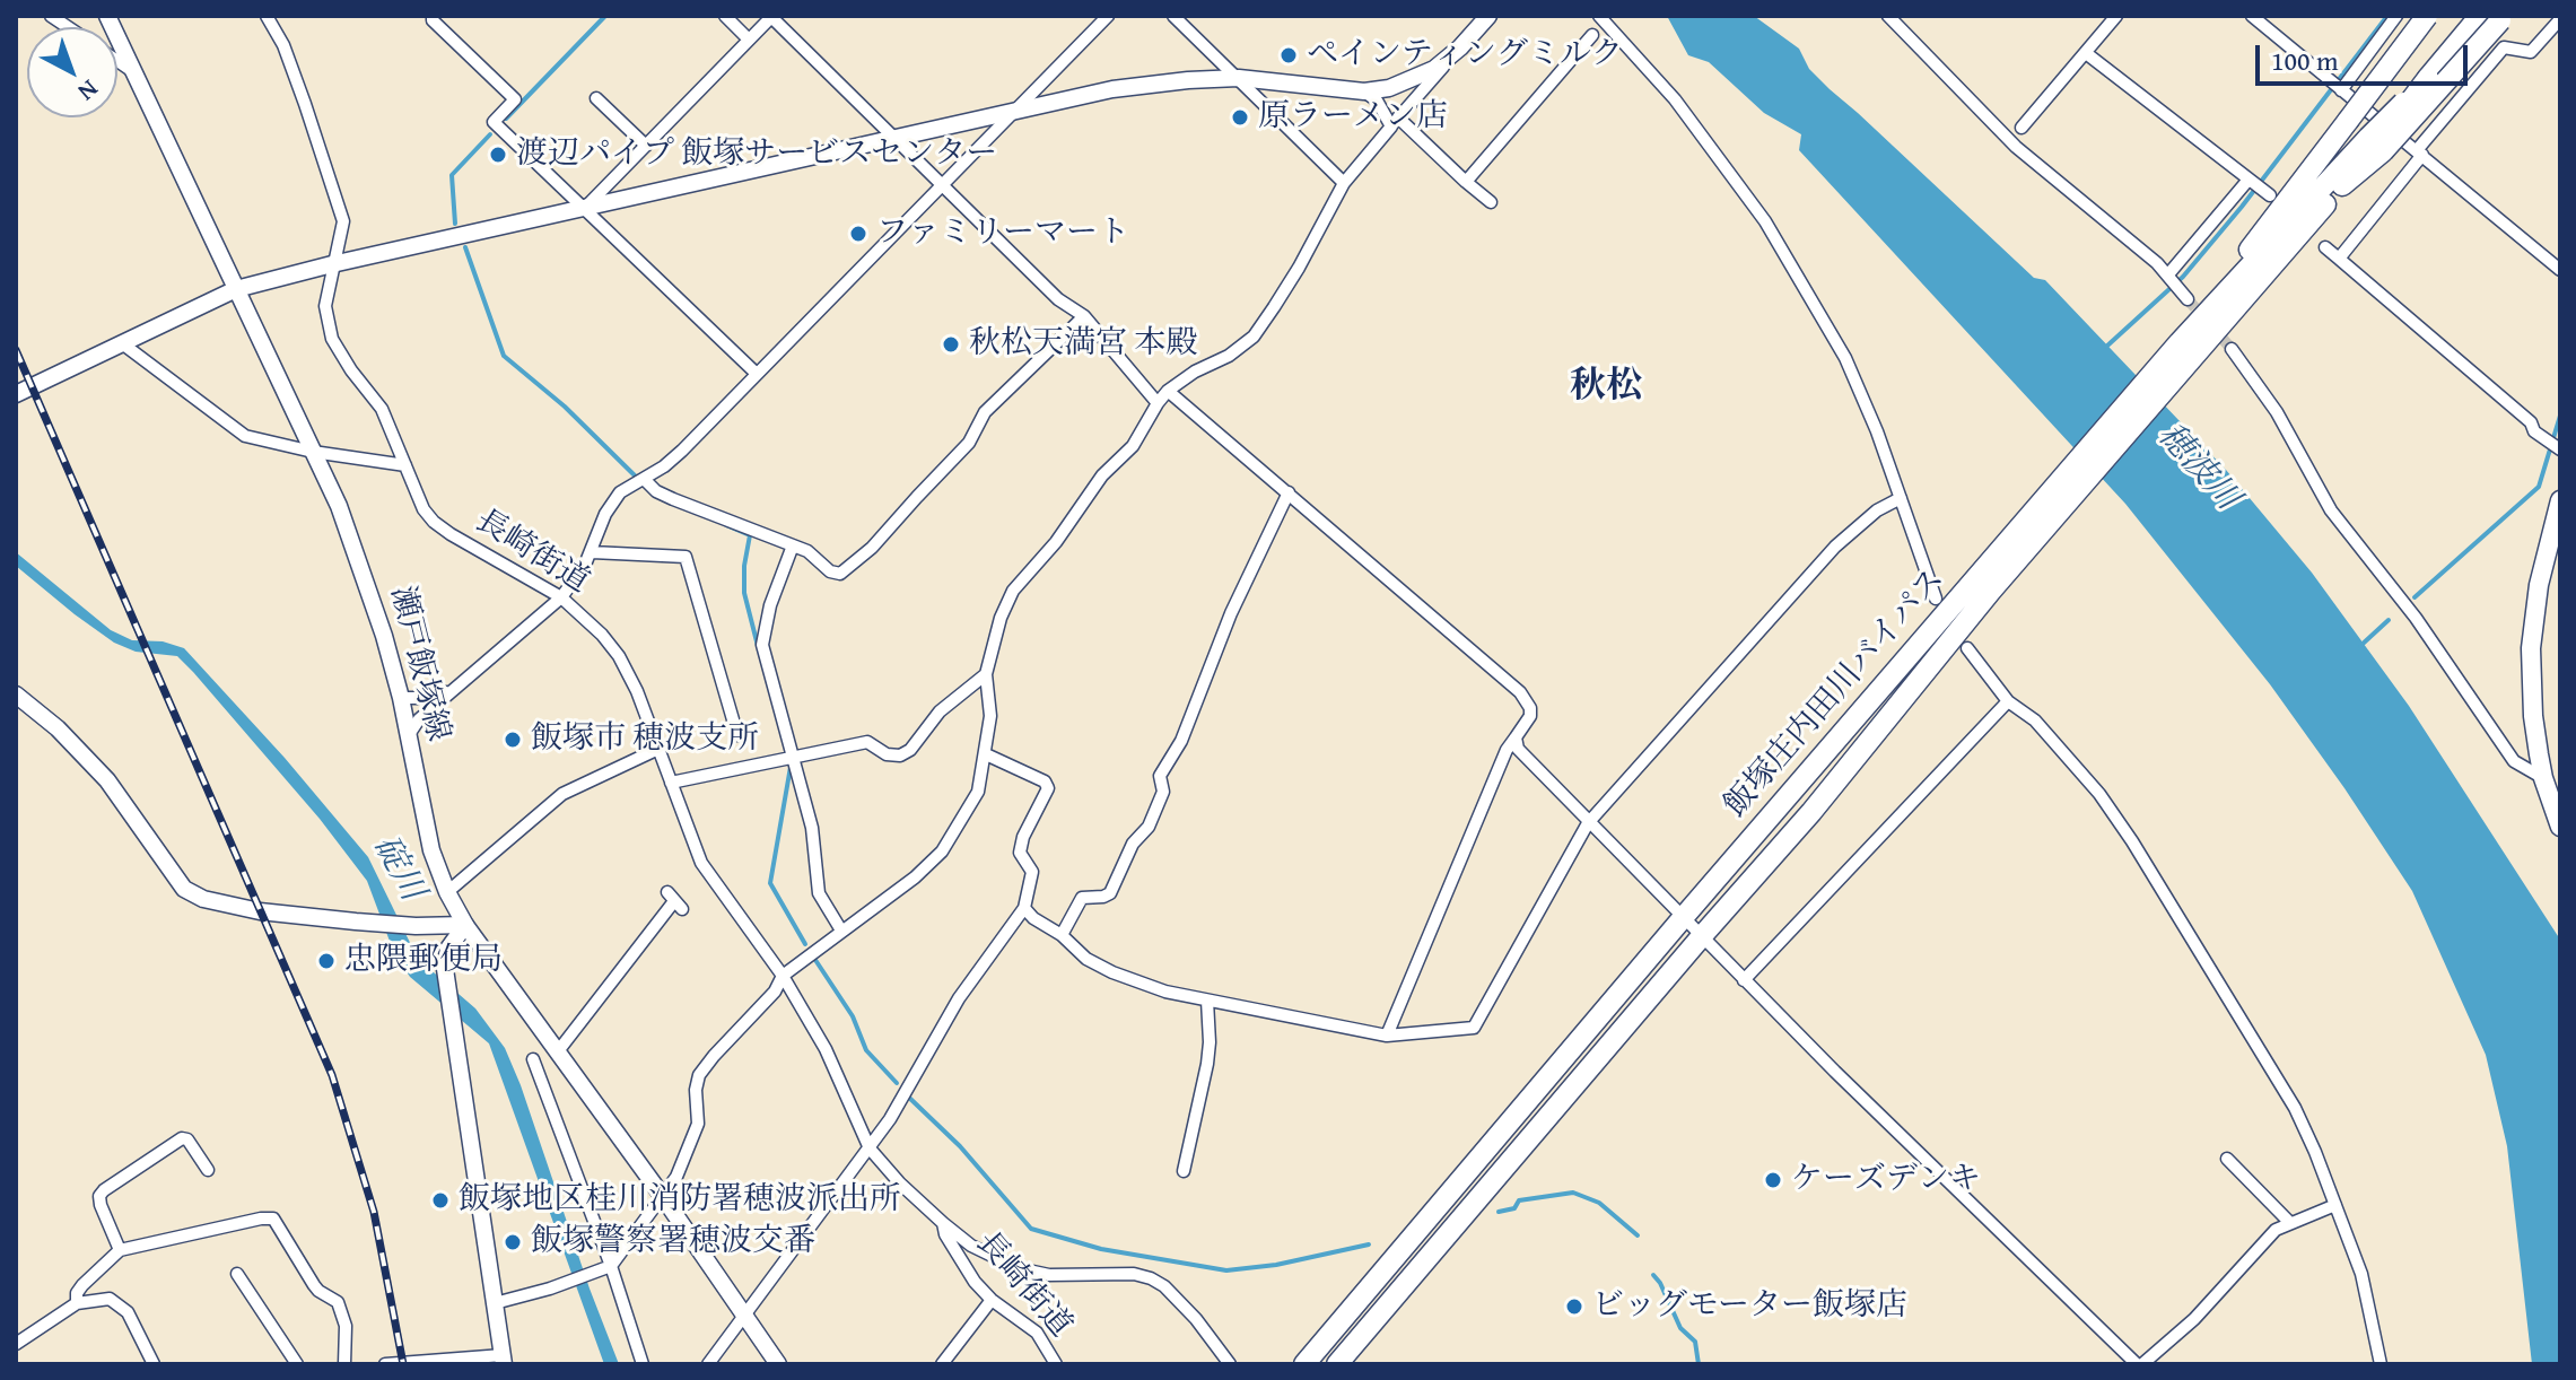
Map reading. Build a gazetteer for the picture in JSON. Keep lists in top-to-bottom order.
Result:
{
  "streets": {
    "highway": ["飯塚庄内田川バイパス"],
    "street": ["長崎街道", "瀬戸飯塚線"]
  },
  "districts": ["秋松"],
  "water": ["穂波川", "碇川"],
  "places": [
    "ペインティングミルク",
    "原ラーメン店",
    "渡辺パイプ 飯塚サービスセンター",
    "ファミリーマート",
    "秋松天満宮 本殿",
    "飯塚市 穂波支所",
    "忠隈郵便局",
    "ケーズデンキ",
    "飯塚地区桂川消防署穂波派出所",
    "飯塚警察署穂波交番",
    "ビッグモーター飯塚店"
  ],
  "scale_bar": "100 m",
  "north": "bottom right"
}
